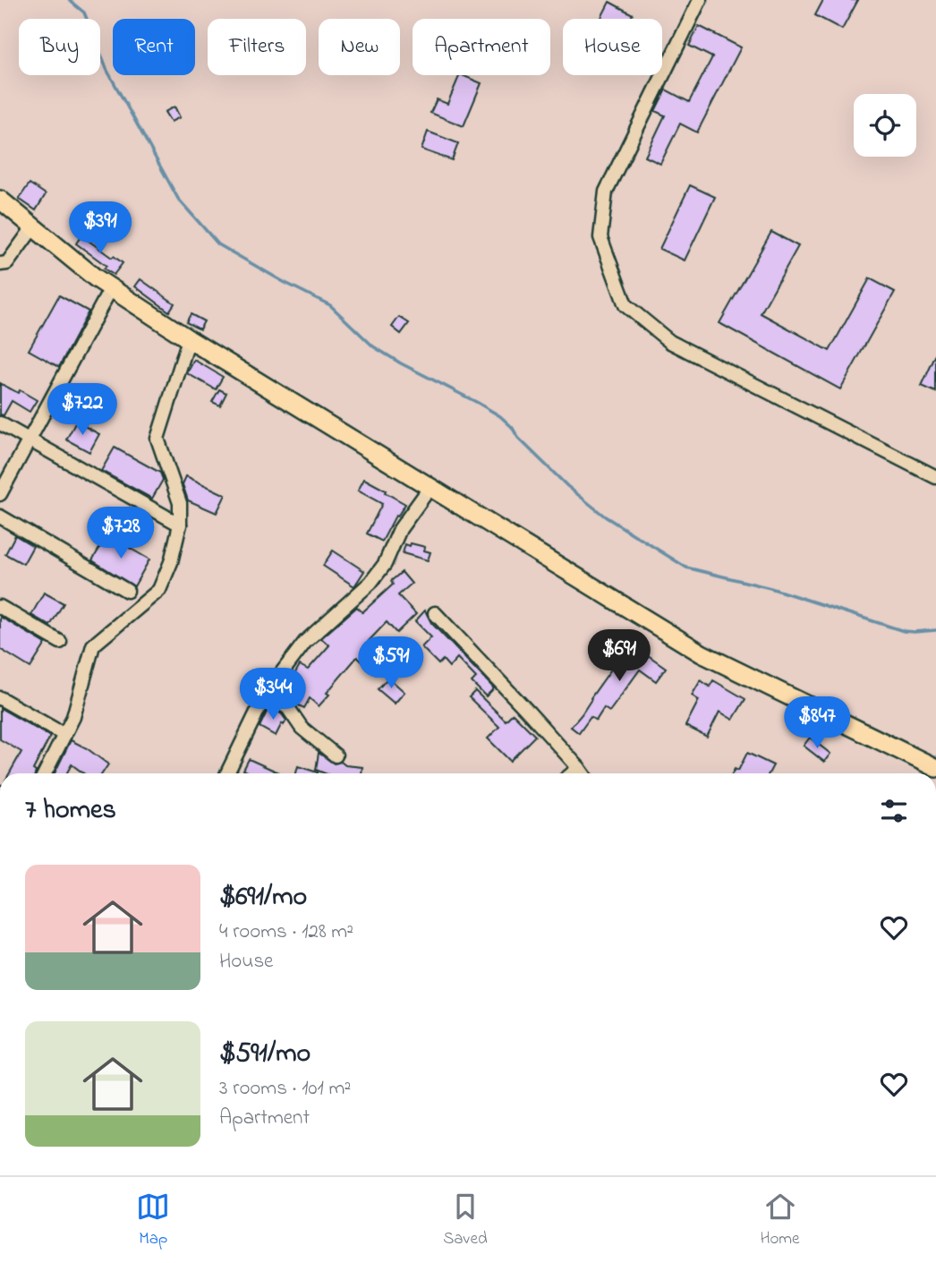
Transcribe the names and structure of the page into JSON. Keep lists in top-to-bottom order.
{
  "page": {
    "chip": [
      "Buy",
      "Rent",
      "Filters",
      "New",
      "Apartment",
      "House"
    ],
    "price": [
      "$391",
      "$722",
      "$728",
      "$691",
      "$591",
      "$344",
      "$847"
    ],
    "heading": "7 homes",
    "list": [
      {
        "name": "$691/mo",
        "note": "4 rooms · 128 m² · House"
      },
      {
        "name": "$591/mo",
        "note": "3 rooms · 101 m² · Apartment"
      }
    ],
    "tabs": ["Map", "Saved", "Home"]
  }
}
